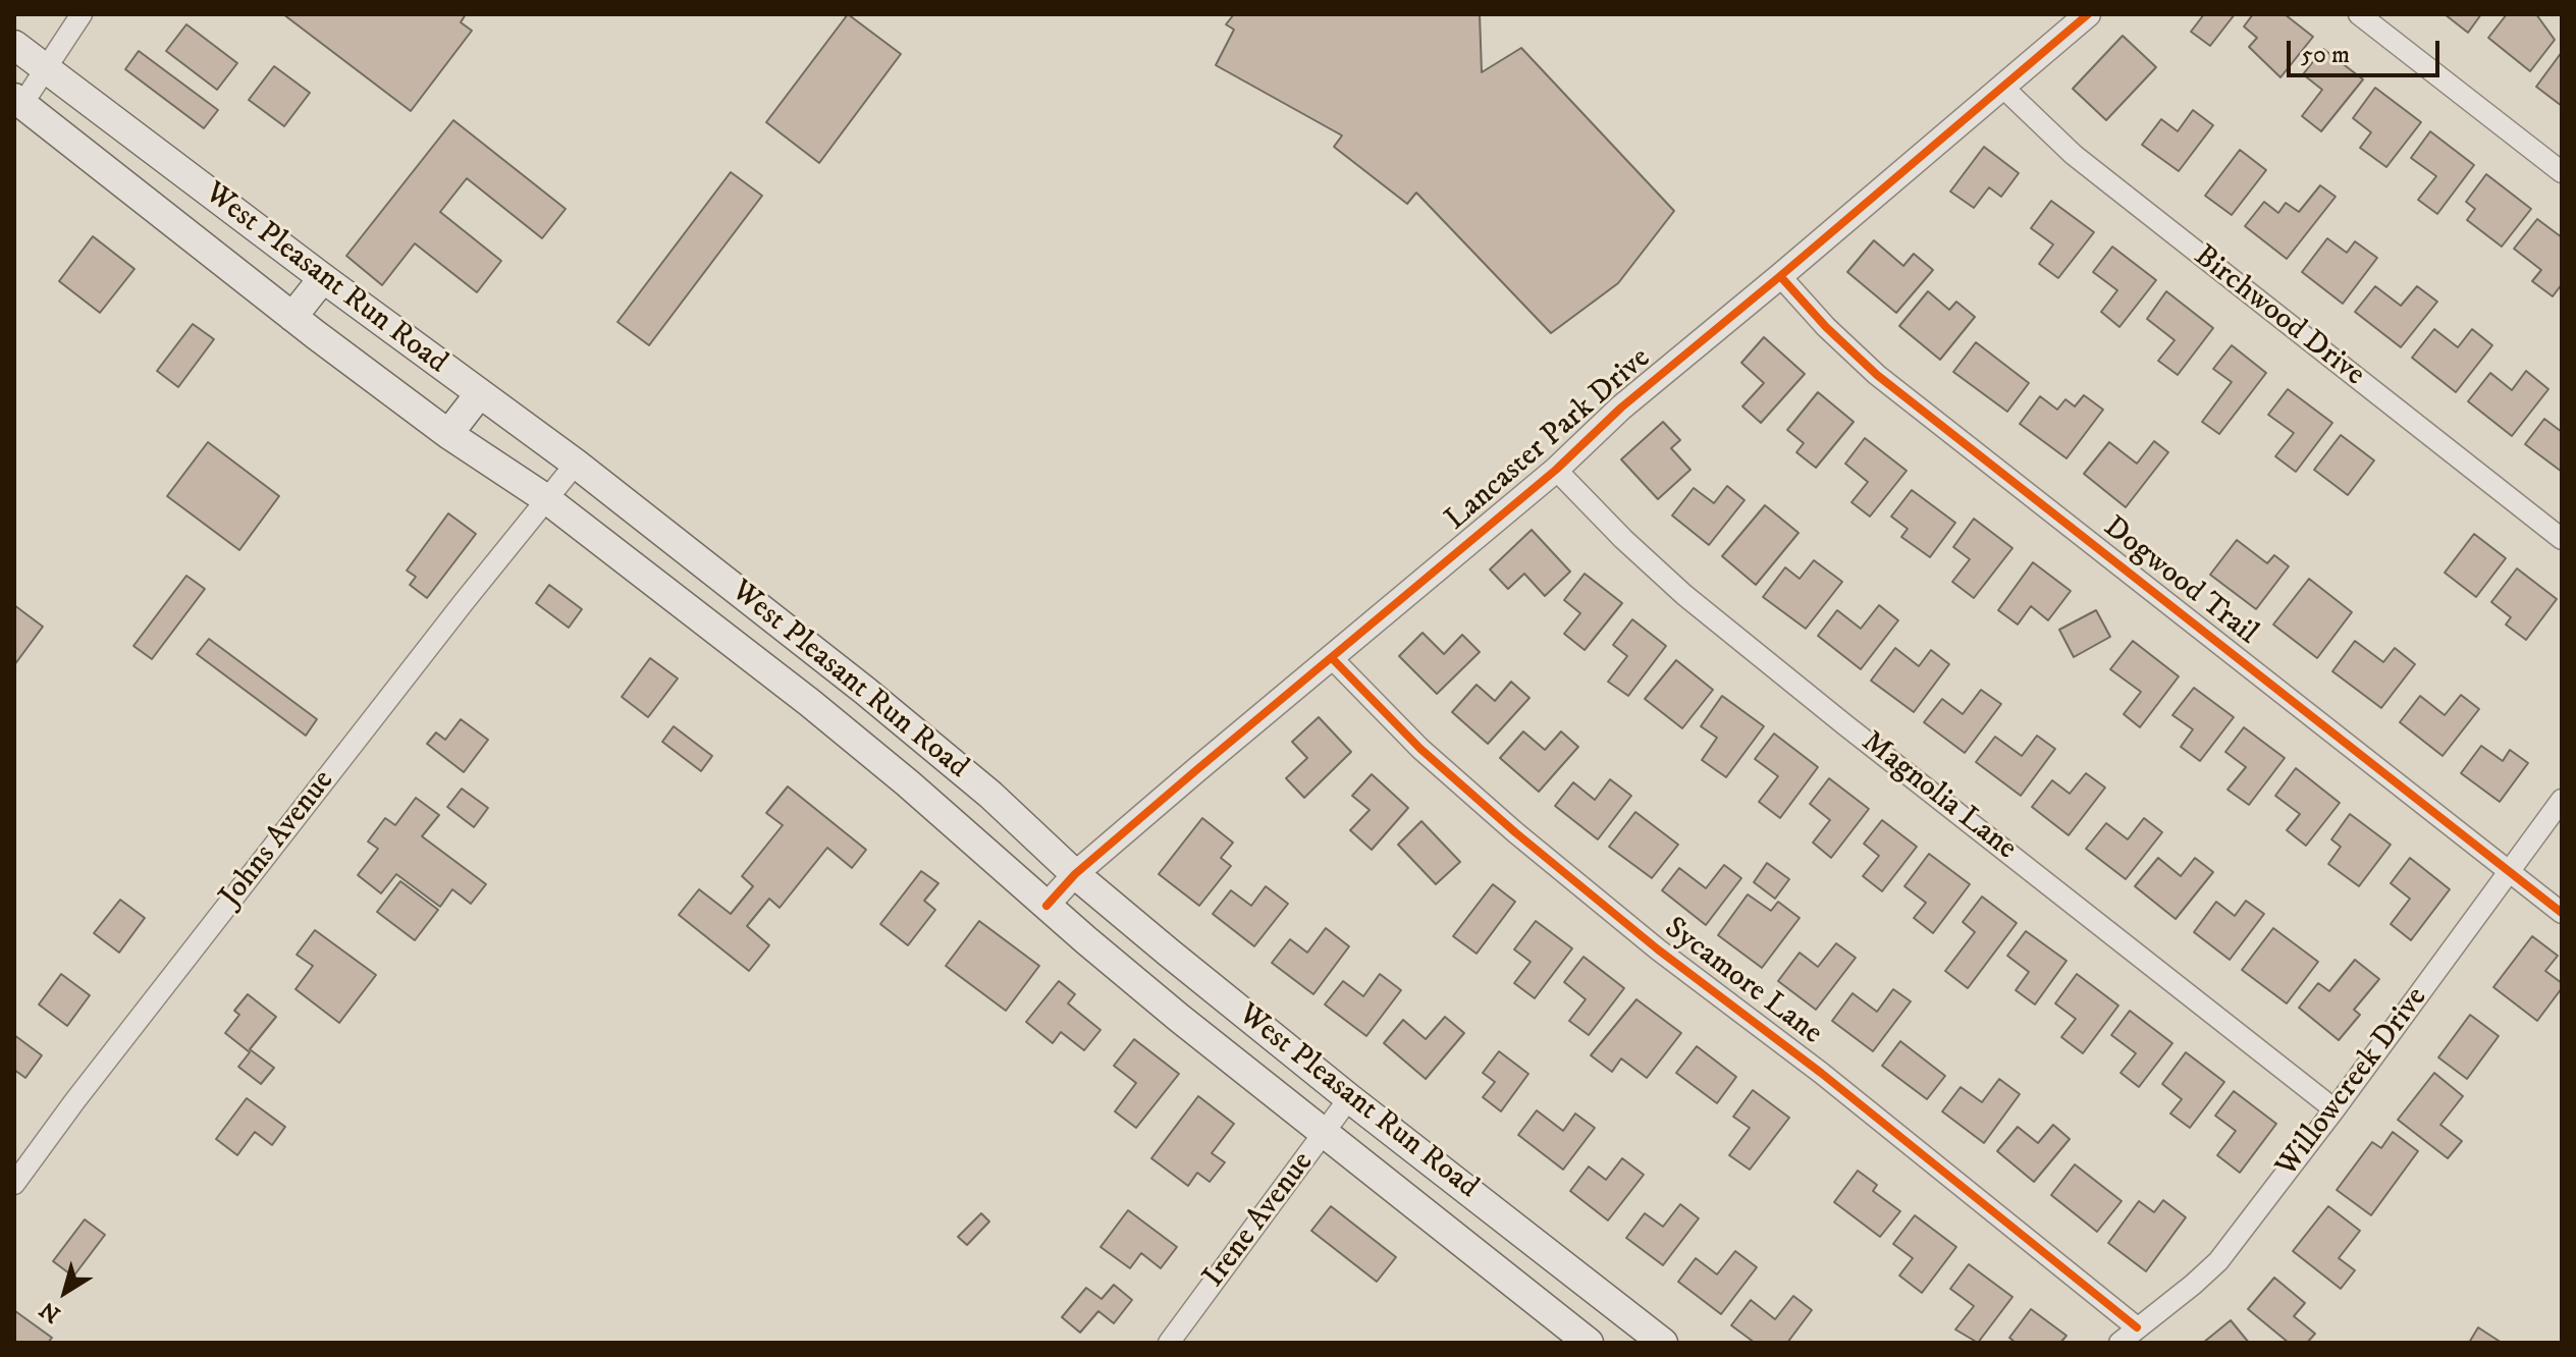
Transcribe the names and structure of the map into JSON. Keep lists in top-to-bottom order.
{
  "streets": {
    "main road": ["West Pleasant Run Road"],
    "street": [
      "Birchwood Drive",
      "Lancaster Park Drive",
      "Dogwood Trail",
      "Magnolia Lane",
      "Johns Avenue",
      "Sycamore Lane",
      "Willowcreek Drive",
      "Irene Avenue"
    ]
  },
  "crossings": [
    ["West Pleasant Run Road", "Lancaster Park Drive"],
    ["West Pleasant Run Road", "Johns Avenue"],
    ["West Pleasant Run Road", "Irene Avenue"],
    ["Birchwood Drive", "Lancaster Park Drive"],
    ["Lancaster Park Drive", "Dogwood Trail"],
    ["Lancaster Park Drive", "Magnolia Lane"],
    ["Lancaster Park Drive", "Sycamore Lane"],
    ["Dogwood Trail", "Willowcreek Drive"],
    ["Magnolia Lane", "Willowcreek Drive"],
    ["Sycamore Lane", "Willowcreek Drive"]
  ],
  "scale_bar": "50 m",
  "north": "bottom left"
}
